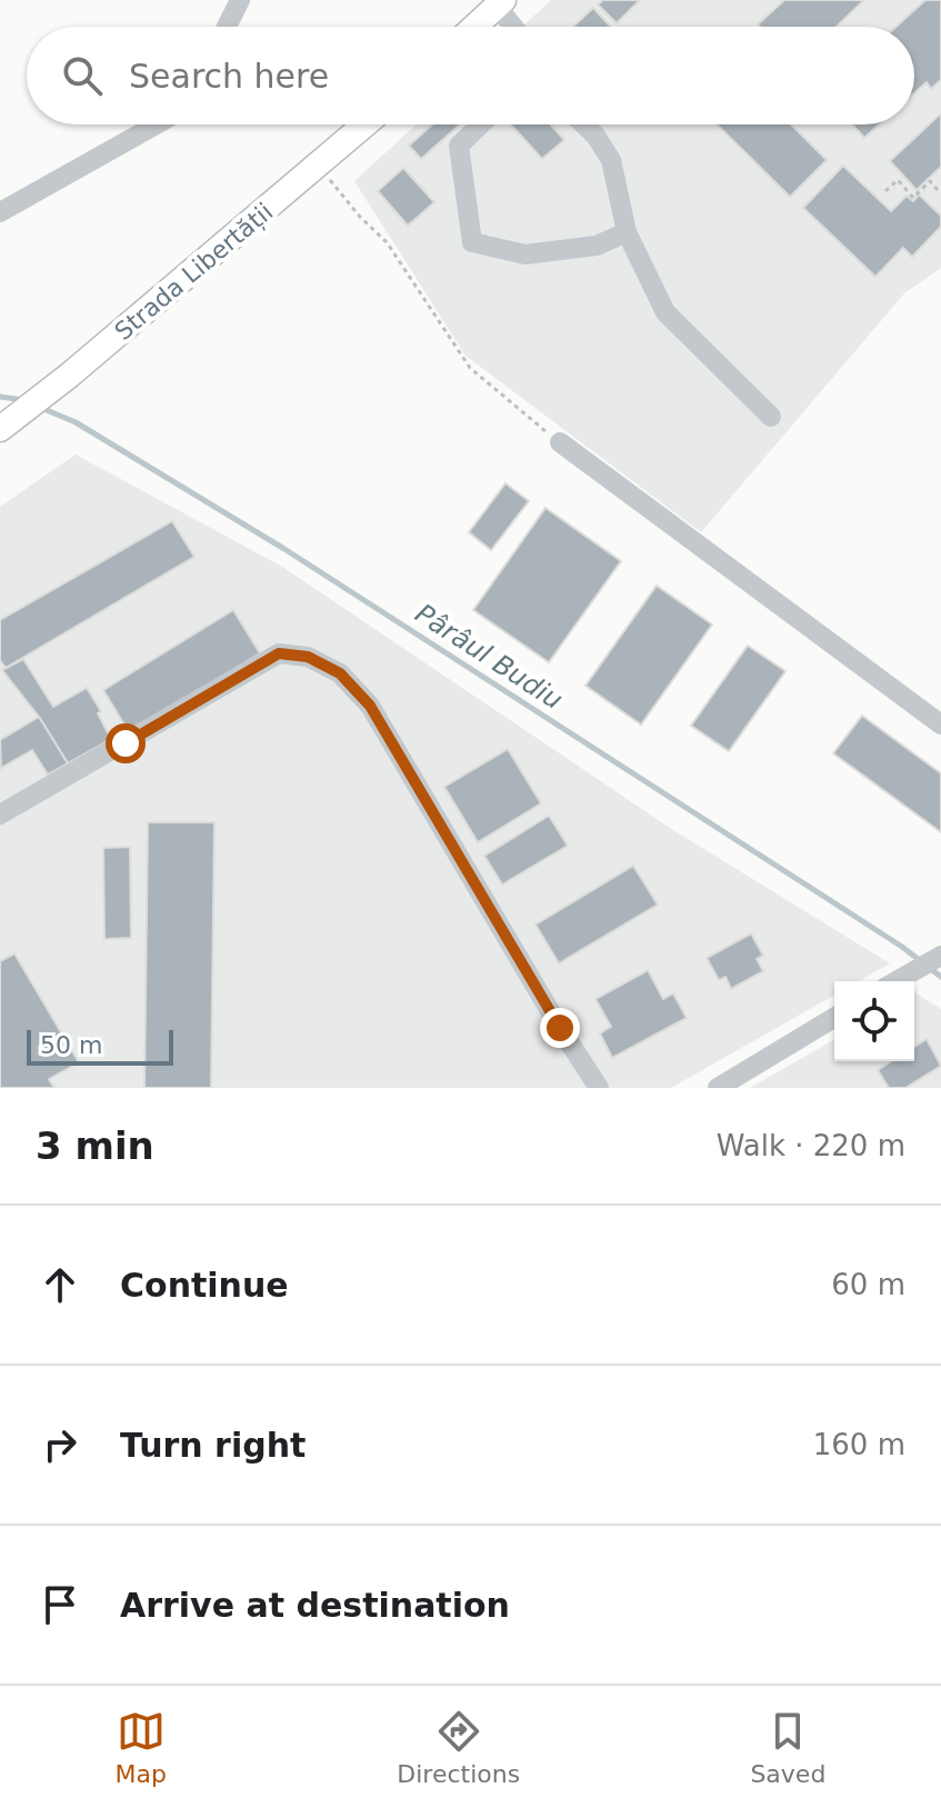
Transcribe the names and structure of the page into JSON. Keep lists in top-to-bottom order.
{
  "streets": {
    "main road": ["Strada Libertății"]
  },
  "water": ["Pârâul Budiu"],
  "scale_bar": "50 m",
  "page": {
    "search": "Search here",
    "scale": "50 m",
    "heading": ["3 min", "Walk · 220 m"],
    "list": [
      ["Continue", "60 m"],
      ["Turn right", "160 m"],
      "Arrive at destination"
    ],
    "nav": ["Map", "Directions", "Saved"]
  }
}
